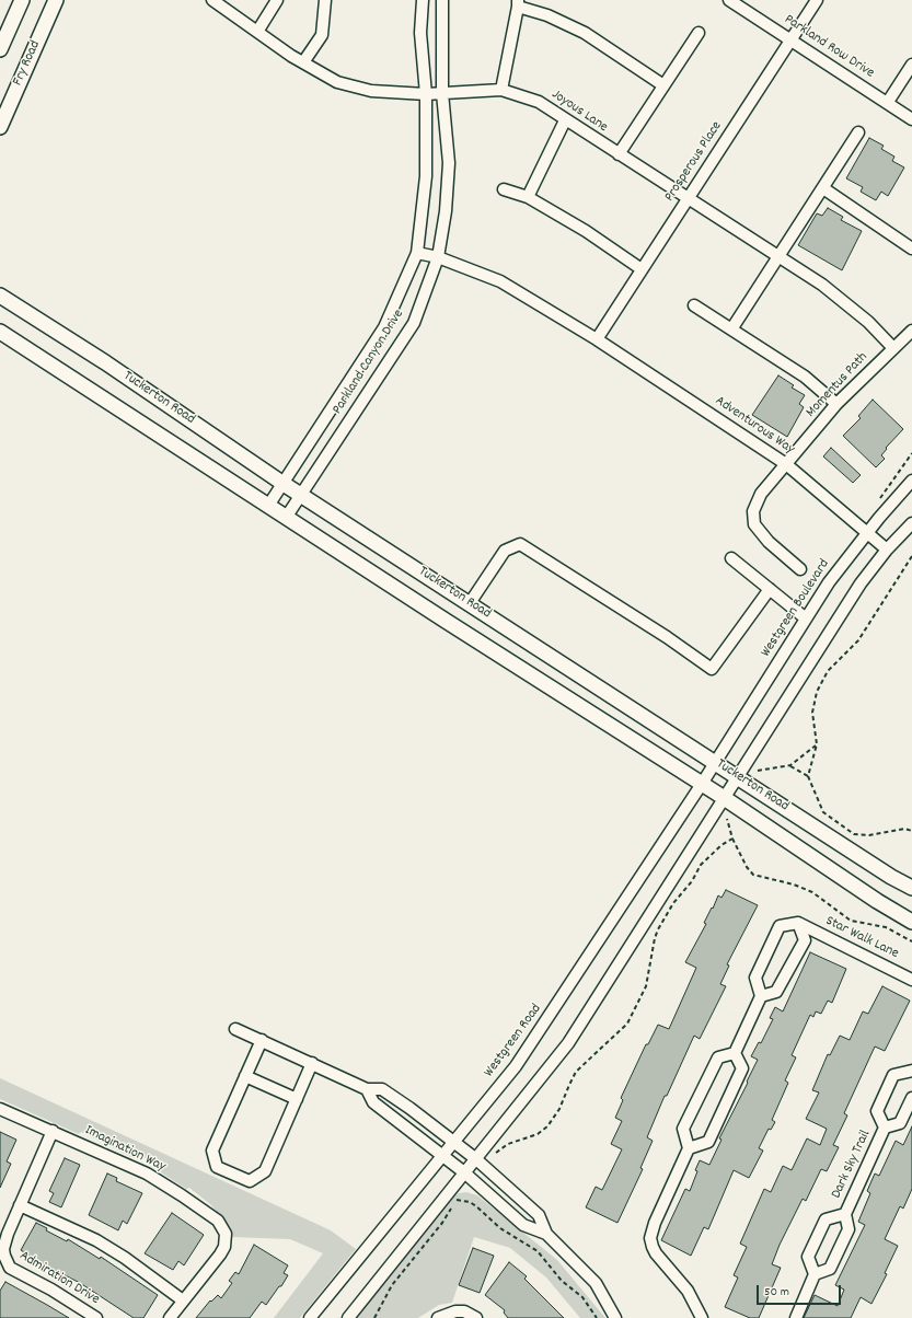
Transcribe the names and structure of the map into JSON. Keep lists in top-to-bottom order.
{
  "streets": {
    "main road": ["Fry Road", "Tuckerton Road"],
    "street": [
      "Parkland Row Drive",
      "Joyous Lane",
      "Prosperous Place",
      "Parkland Canyon Drive",
      "Momentus Path",
      "Adventurous Way",
      "Westgreen Boulevard",
      "Star Walk Lane",
      "Westgreen Road",
      "Imagination Way",
      "Dark Sky Trail",
      "Admiration Drive"
    ]
  },
  "crossings": [
    ["Parkland Row Drive", "Prosperous Place"],
    ["Joyous Lane", "Prosperous Place"],
    ["Joyous Lane", "Parkland Canyon Drive"],
    ["Joyous Lane", "Momentus Path"],
    ["Prosperous Place", "Adventurous Way"],
    ["Parkland Canyon Drive", "Tuckerton Road"],
    ["Parkland Canyon Drive", "Adventurous Way"],
    ["Momentus Path", "Adventurous Way"],
    ["Tuckerton Road", "Westgreen Boulevard"],
    ["Tuckerton Road", "Westgreen Road"],
    ["Adventurous Way", "Westgreen Boulevard"],
    ["Westgreen Boulevard", "Westgreen Road"]
  ],
  "scale_bar": "50 m"
}
